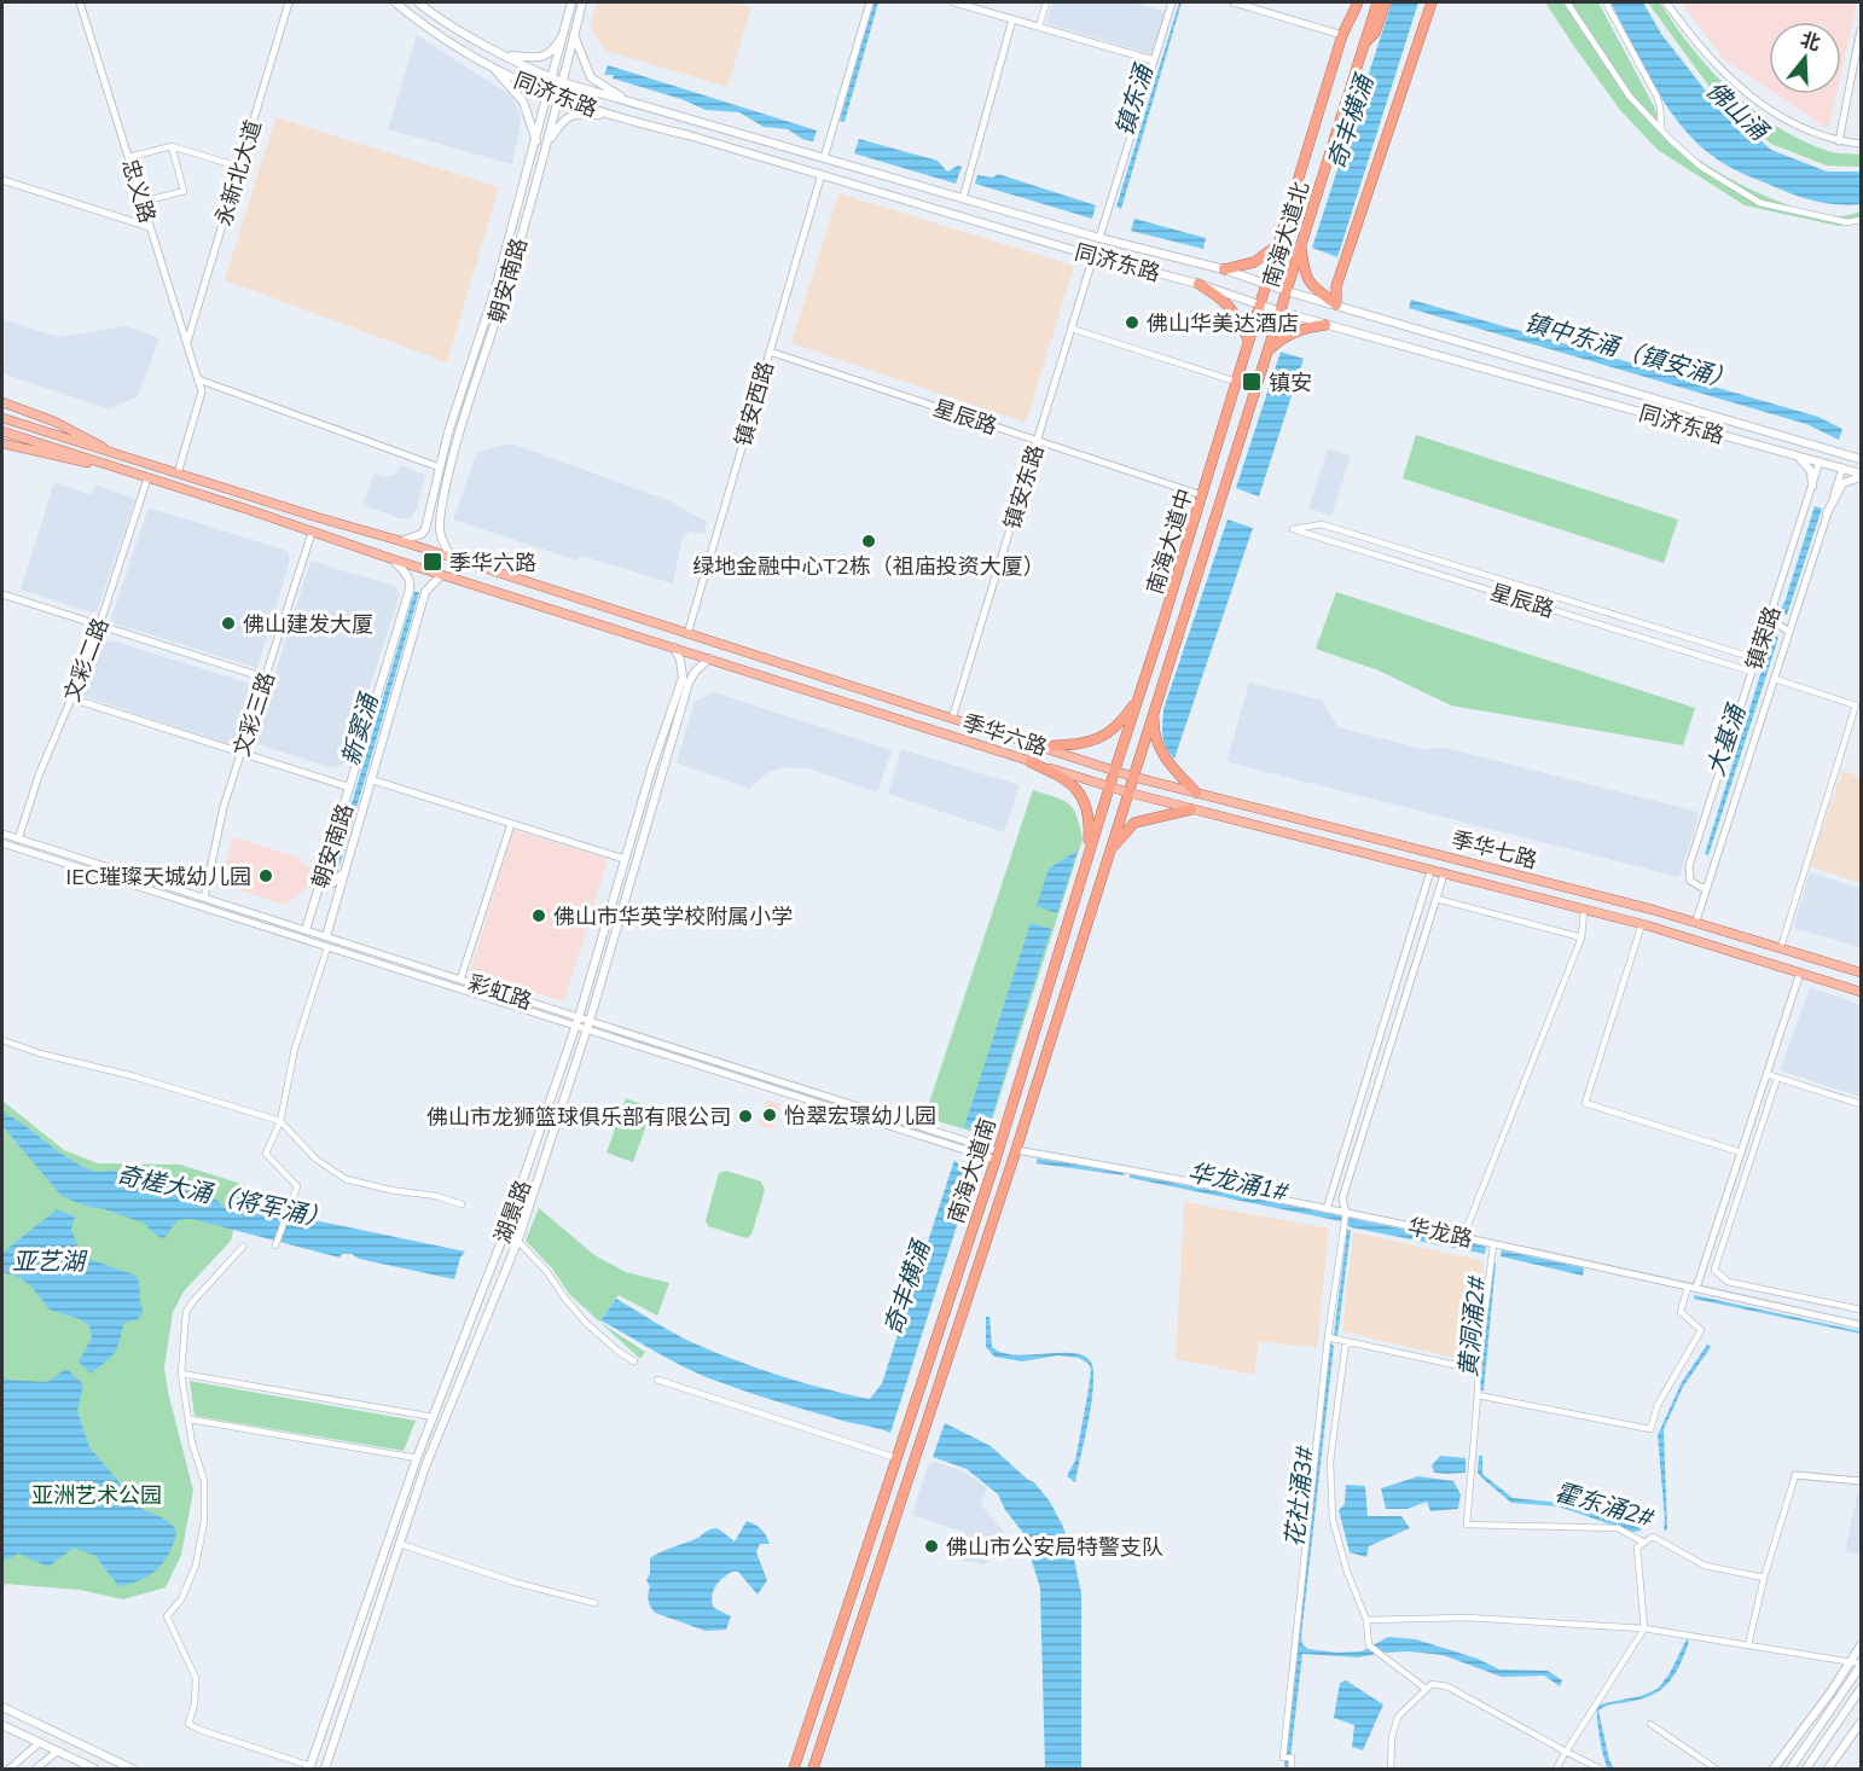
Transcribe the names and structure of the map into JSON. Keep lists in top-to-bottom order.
{
  "streets": {
    "highway": ["南海大道北", "南海大道中", "南海大道南"],
    "main road": [
      "同济东路",
      "朝安南路",
      "季华六路",
      "季华七路",
      "湖景路"
    ],
    "street": [
      "永新北大道",
      "忠义路",
      "镇安西路",
      "星辰路",
      "镇安东路",
      "镇荣路",
      "文彩二路",
      "文彩三路",
      "彩虹路",
      "华龙路"
    ]
  },
  "crossings": [
    ["同济东路", "南海大道北"],
    ["同济东路", "朝安南路"],
    ["同济东路", "镇安西路"],
    ["同济东路", "镇安东路"],
    ["同济东路", "南海大道中"],
    ["同济东路", "镇荣路"],
    ["永新北大道", "忠义路"],
    ["忠义路", "季华六路"],
    ["南海大道北", "南海大道中"],
    ["朝安南路", "季华六路"],
    ["朝安南路", "彩虹路"],
    ["镇安西路", "星辰路"],
    ["镇安西路", "季华六路"],
    ["星辰路", "镇安东路"],
    ["星辰路", "南海大道中"],
    ["星辰路", "镇荣路"],
    ["镇安东路", "季华六路"],
    ["南海大道中", "季华六路"],
    ["南海大道中", "季华七路"],
    ["南海大道中", "南海大道南"],
    ["镇荣路", "季华七路"],
    ["文彩二路", "季华六路"],
    ["文彩二路", "彩虹路"],
    ["文彩三路", "季华六路"],
    ["文彩三路", "彩虹路"],
    ["季华六路", "季华七路"],
    ["季华六路", "南海大道南"],
    ["季华六路", "湖景路"],
    ["季华七路", "南海大道南"],
    ["彩虹路", "南海大道南"],
    ["彩虹路", "湖景路"],
    ["南海大道南", "华龙路"]
  ],
  "water": [
    "镇东涌",
    "佛山涌",
    "奇丰横涌",
    "镇中东涌（镇安涌）",
    "新窦涌",
    "大基涌",
    "华龙涌1#",
    "奇槎大涌（将军涌）",
    "亚艺湖",
    "黄洞涌2#",
    "花社涌3#",
    "霍东涌2#"
  ],
  "parks": ["亚洲艺术公园"],
  "places": {
    "other": [
      "佛山华美达酒店",
      "绿地金融中心T2栋（祖庙投资大厦）",
      "佛山建发大厦",
      "IEC璀璨天城幼儿园",
      "佛山市华英学校附属小学",
      "怡翠宏璟幼儿园",
      "佛山市龙狮篮球俱乐部有限公司",
      "佛山市公安局特警支队"
    ],
    "transit": ["镇安", "季华六路"]
  },
  "north": "top"
}
